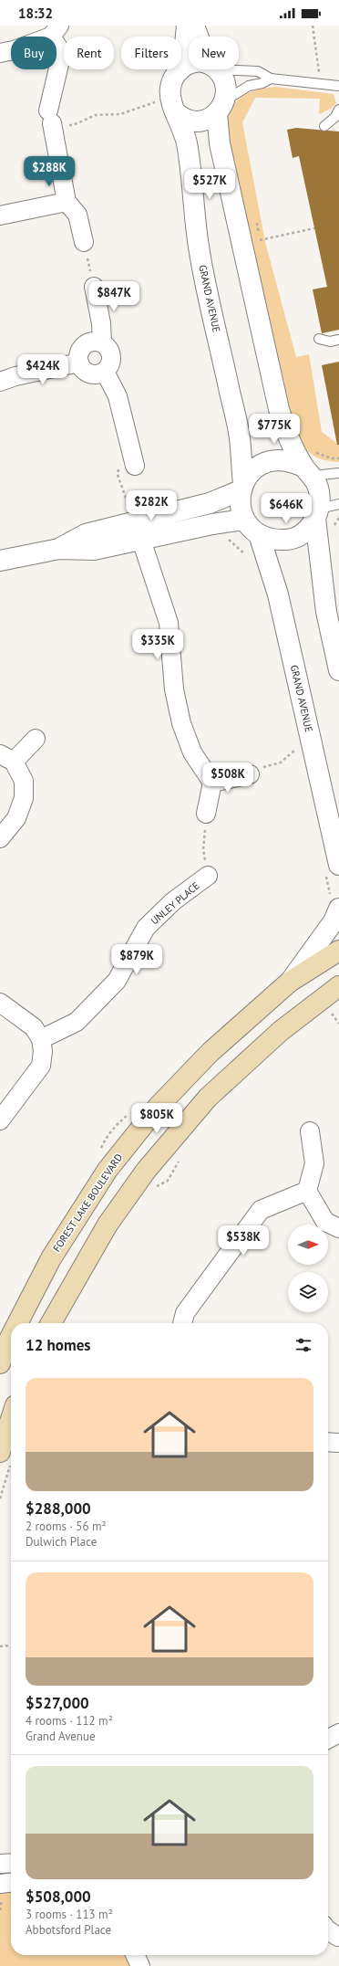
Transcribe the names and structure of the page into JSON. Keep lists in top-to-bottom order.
{
  "streets": {
    "main road": ["FOREST LAKE BOULEVARD"],
    "street": ["GRAND AVENUE", "UNLEY PLACE"]
  },
  "north": "right",
  "page": {
    "status": "18:32",
    "chip": [
      "Buy",
      "Rent",
      "Filters",
      "New"
    ],
    "price": [
      "$288K",
      "$527K",
      "$847K",
      "$424K",
      "$775K",
      "$282K",
      "$646K",
      "$335K",
      "$508K",
      "$879K",
      "$805K",
      "$538K"
    ],
    "heading": "12 homes",
    "list": [
      {
        "name": "$288,000",
        "note": "2 rooms · 56 m² · Dulwich Place"
      },
      {
        "name": "$527,000",
        "note": "4 rooms · 112 m² · Grand Avenue"
      },
      {
        "name": "$508,000",
        "note": "3 rooms · 113 m² · Abbotsford Place"
      }
    ]
  }
}
